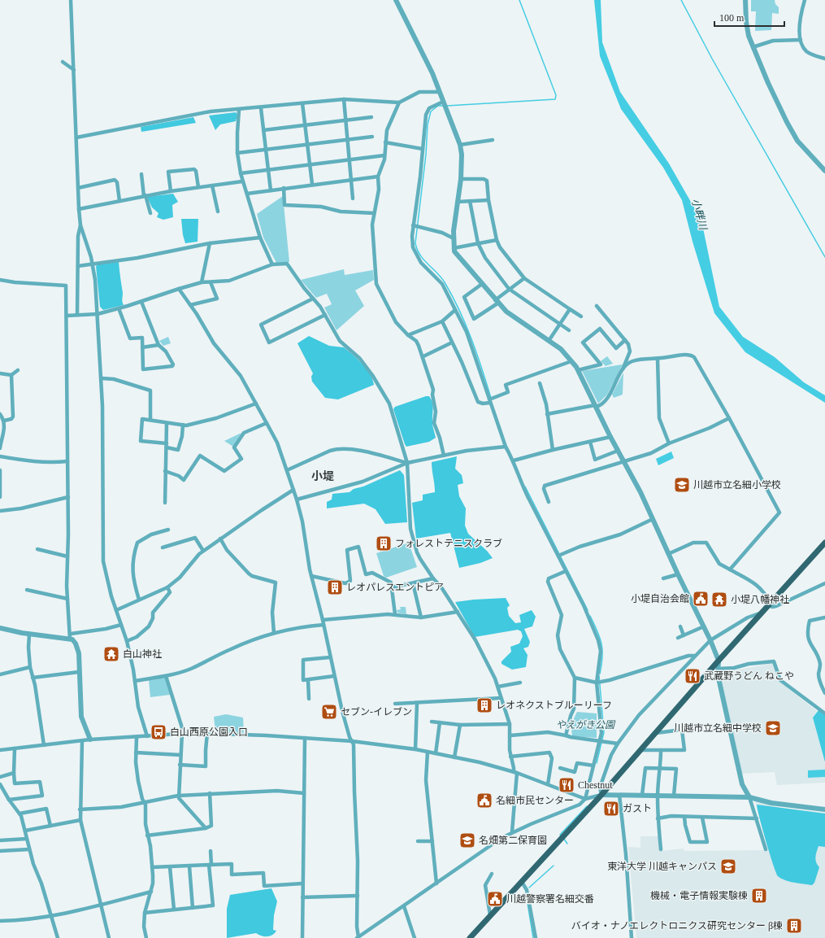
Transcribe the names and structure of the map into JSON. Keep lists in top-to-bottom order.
{
  "districts": ["小堤"],
  "water": ["小畔川"],
  "parks": ["やえがき公園"],
  "places": {
    "school or university": [
      "川越市立名細小学校",
      "川越市立名細中学校",
      "名畑第二保育園",
      "東洋大学 川越キャンパス"
    ],
    "building": [
      "フォレストテニスクラブ",
      "レオパレスエントピア",
      "レオネクストブルーリーフ",
      "機械・電子情報実験棟",
      "バイオ・ナノエレクトロニクス研究センター β棟"
    ],
    "public building": ["小堤自治会館", "名細市民センター", "川越警察署名細交番"],
    "temple": ["小堤八幡神社", "白山神社"],
    "restaurant": ["武蔵野うどん ねこや", "Chestnut", "ガスト"],
    "supermarket": ["セブン-イレブン"],
    "bus stop": ["白山西原公園入口"]
  },
  "scale_bar": "100 m"
}
